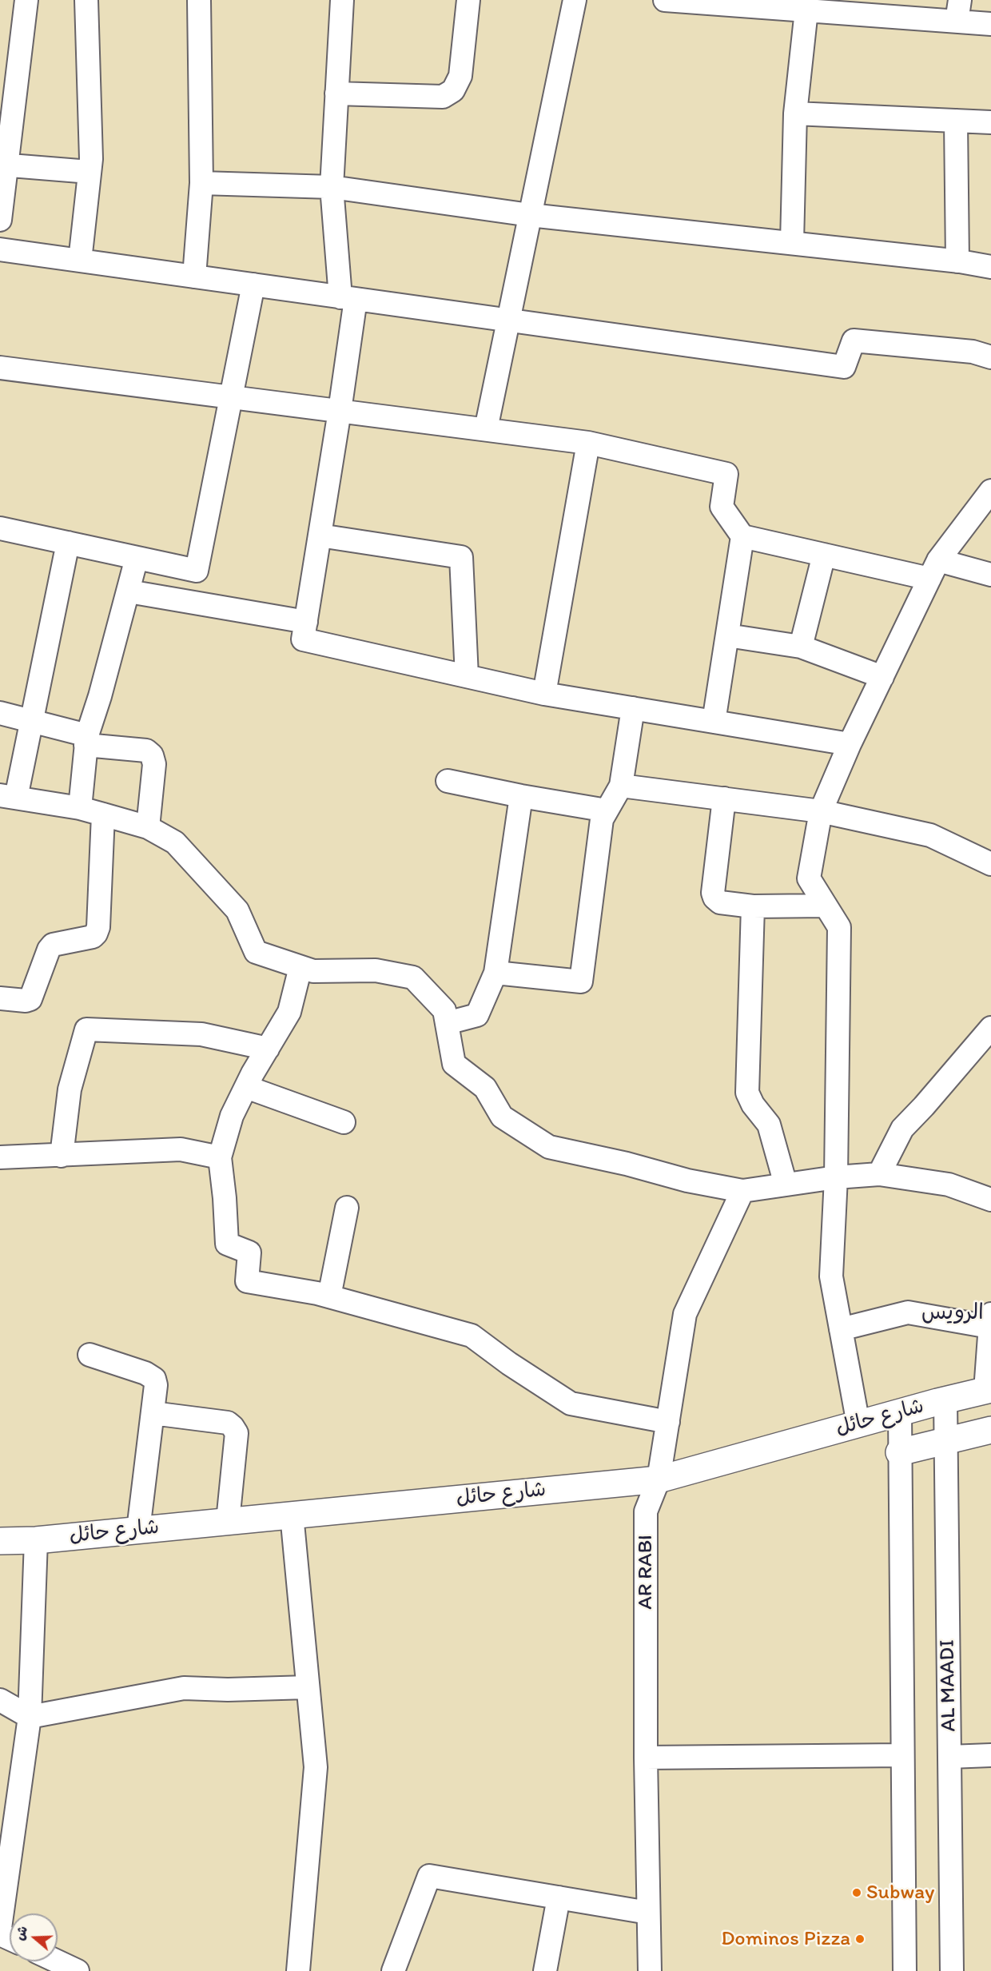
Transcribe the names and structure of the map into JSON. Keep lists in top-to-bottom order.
{
  "streets": {
    "main road": ["شارع حائل"],
    "street": ["AR RABI", "AL MAADI"]
  },
  "crossings": [
    ["شارع حائل", "AR RABI"],
    ["شارع حائل", "AL MAADI"]
  ],
  "districts": ["الرويس"],
  "places": ["Subway", "Dominos Pizza"],
  "north": "left"
}
